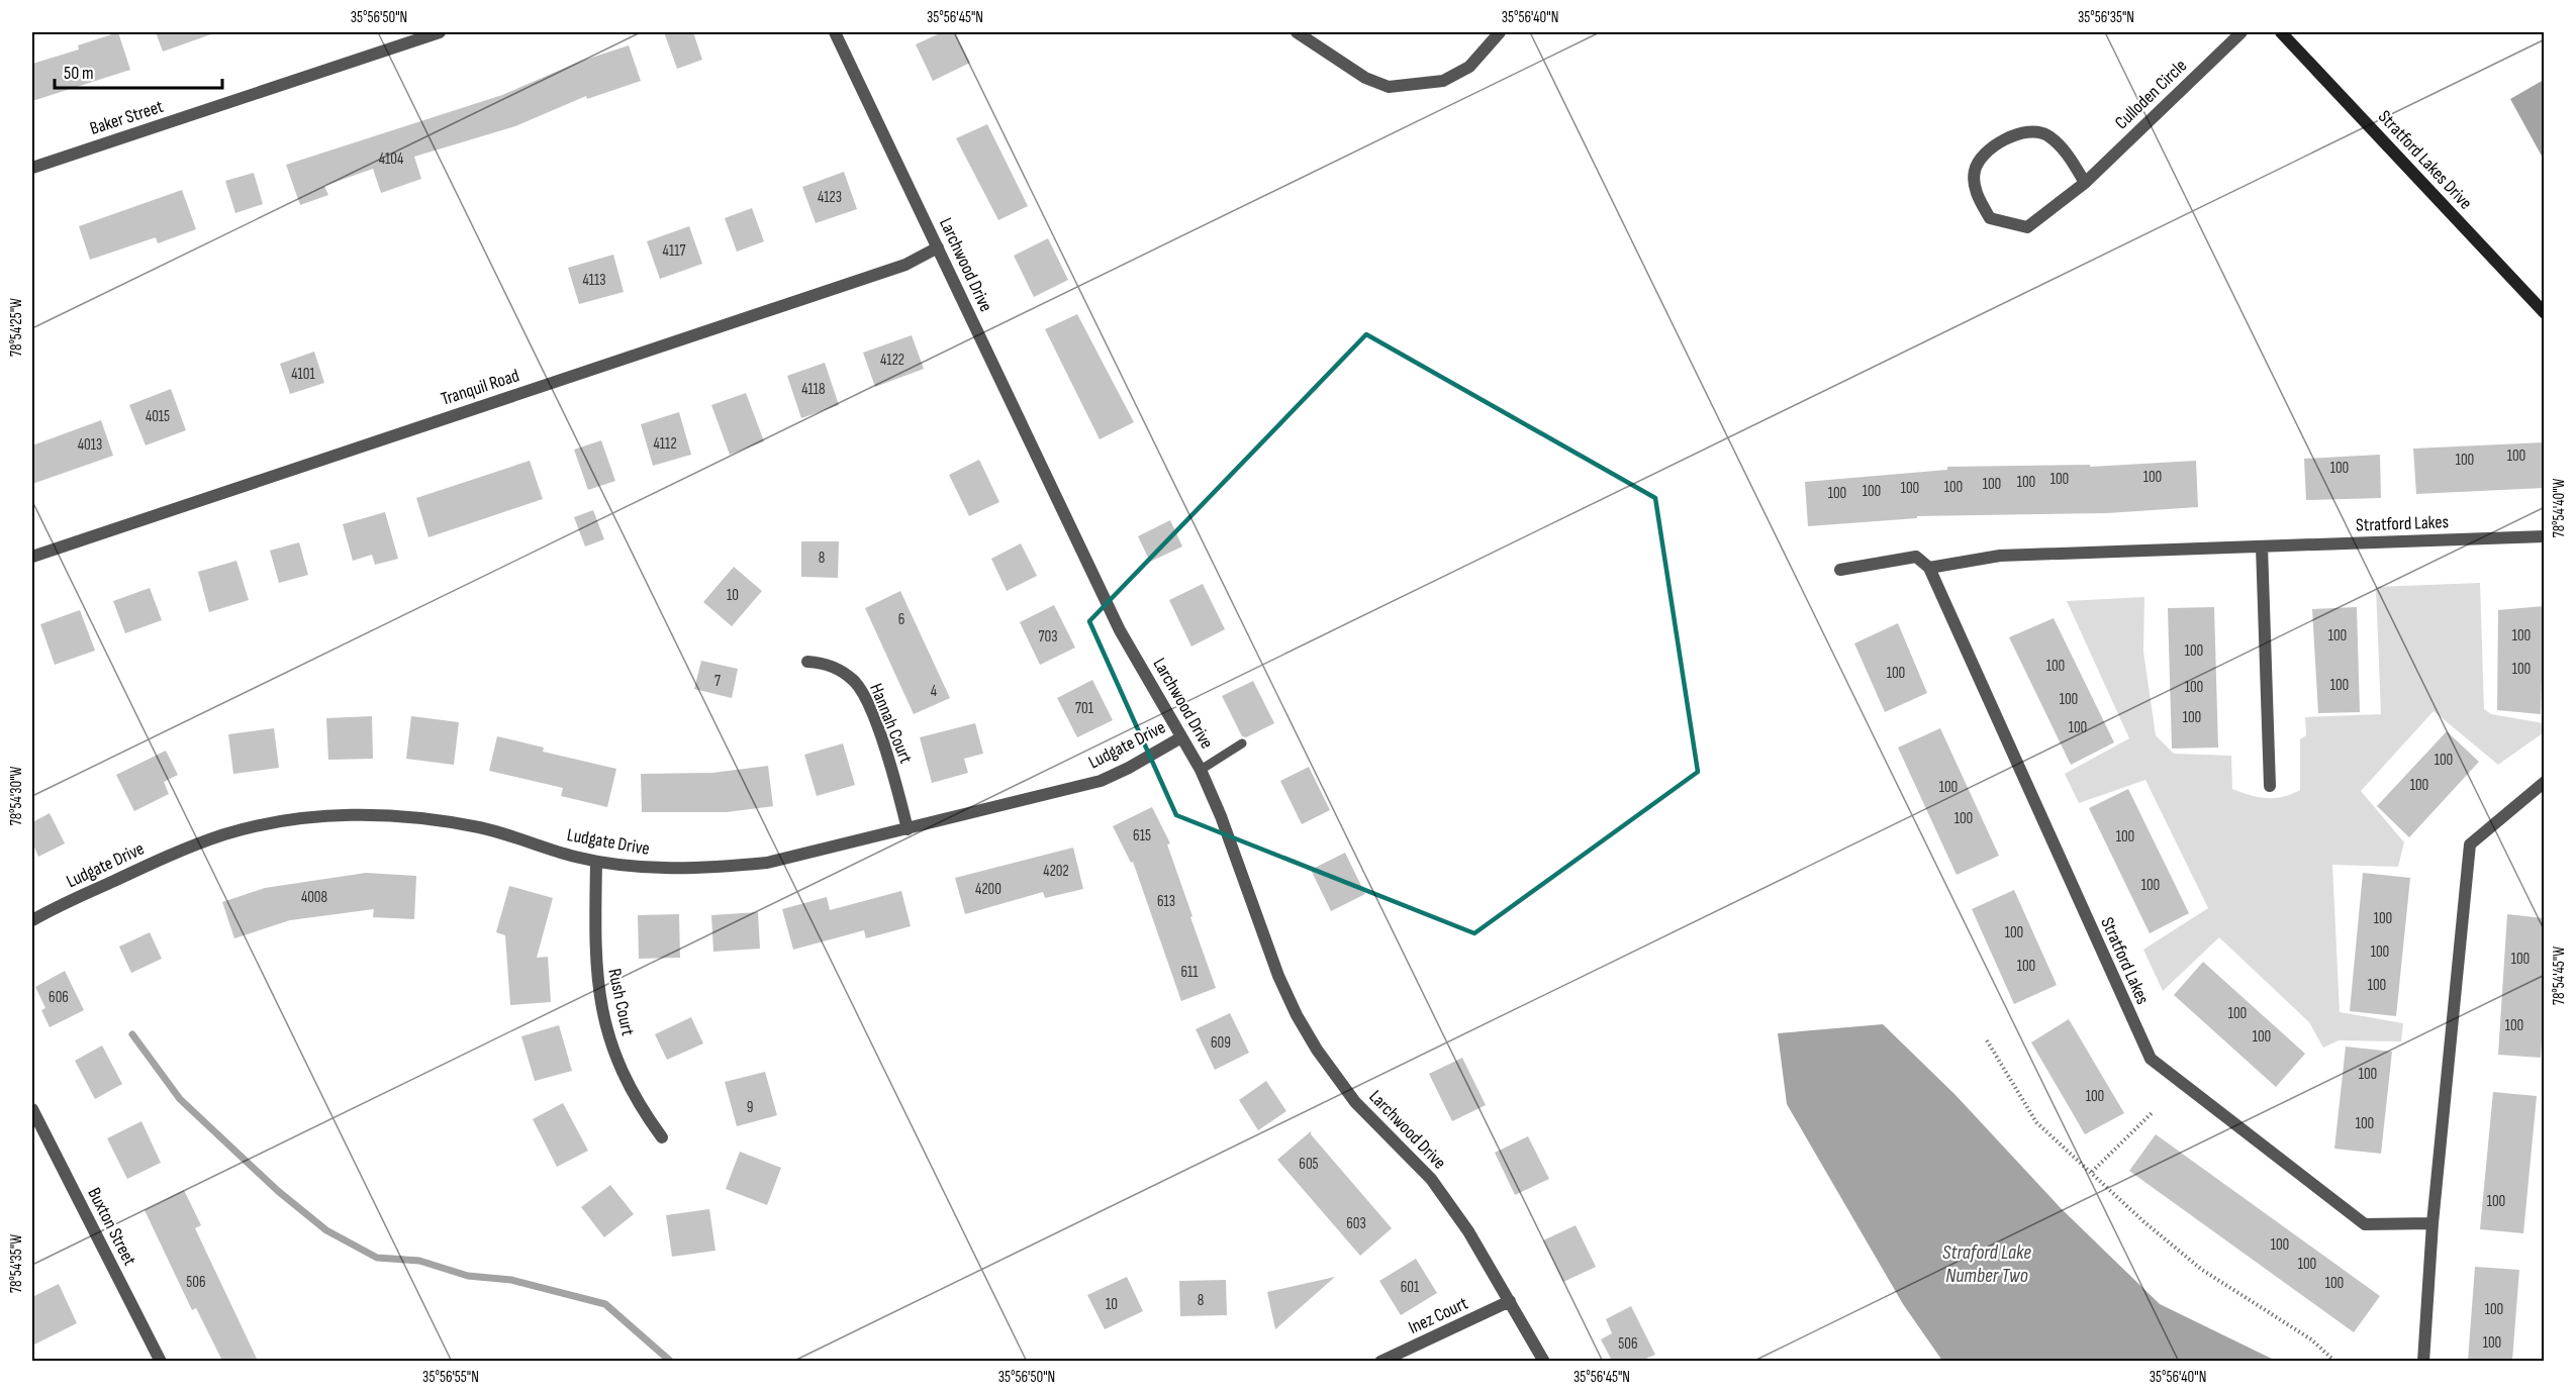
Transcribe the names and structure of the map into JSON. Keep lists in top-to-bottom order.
{
  "streets": {
    "street": [
      "Culloden Circle",
      "Baker Street",
      "Stratford Lakes Drive",
      "Larchwood Drive",
      "Tranquil Road",
      "Stratford Lakes",
      "Hannah Court",
      "Ludgate Drive",
      "Rush Court",
      "Buxton Street",
      "Inez Court"
    ]
  },
  "crossings": [
    ["Larchwood Drive", "Tranquil Road"],
    ["Larchwood Drive", "Ludgate Drive"],
    ["Larchwood Drive", "Inez Court"],
    ["Hannah Court", "Ludgate Drive"],
    ["Ludgate Drive", "Rush Court"]
  ],
  "water": ["Straford Lake Number Two"],
  "house_numbers": [
    "4104",
    "4123",
    "4117",
    "4113",
    "4122",
    "4101",
    "4118",
    "4015",
    "4112",
    "4013",
    "100",
    "100",
    "100",
    "100",
    "100",
    "100",
    "100",
    "100",
    "100",
    "100",
    "100",
    "8",
    "10",
    "6",
    "100",
    "100",
    "703",
    "100",
    "100",
    "100",
    "100",
    "7",
    "100",
    "100",
    "4",
    "100",
    "701",
    "100",
    "100",
    "100",
    "100",
    "100",
    "100",
    "615",
    "100",
    "4202",
    "100",
    "4200",
    "4008",
    "613",
    "100",
    "100",
    "100",
    "100",
    "100",
    "611",
    "100",
    "606",
    "100",
    "100",
    "100",
    "609",
    "100",
    "100",
    "9",
    "100",
    "605",
    "100",
    "603",
    "100",
    "100",
    "506",
    "100",
    "601",
    "8",
    "10",
    "100",
    "100",
    "506"
  ],
  "scale_bar": "50 m",
  "coordinates": [
    "35°56'50\"N",
    "35°56'45\"N",
    "35°56'40\"N",
    "35°56'35\"N",
    "78°54'25\"W",
    "78°54'40\"W",
    "78°54'30\"W",
    "78°54'45\"W",
    "78°54'35\"W",
    "35°56'55\"N"
  ]
}
